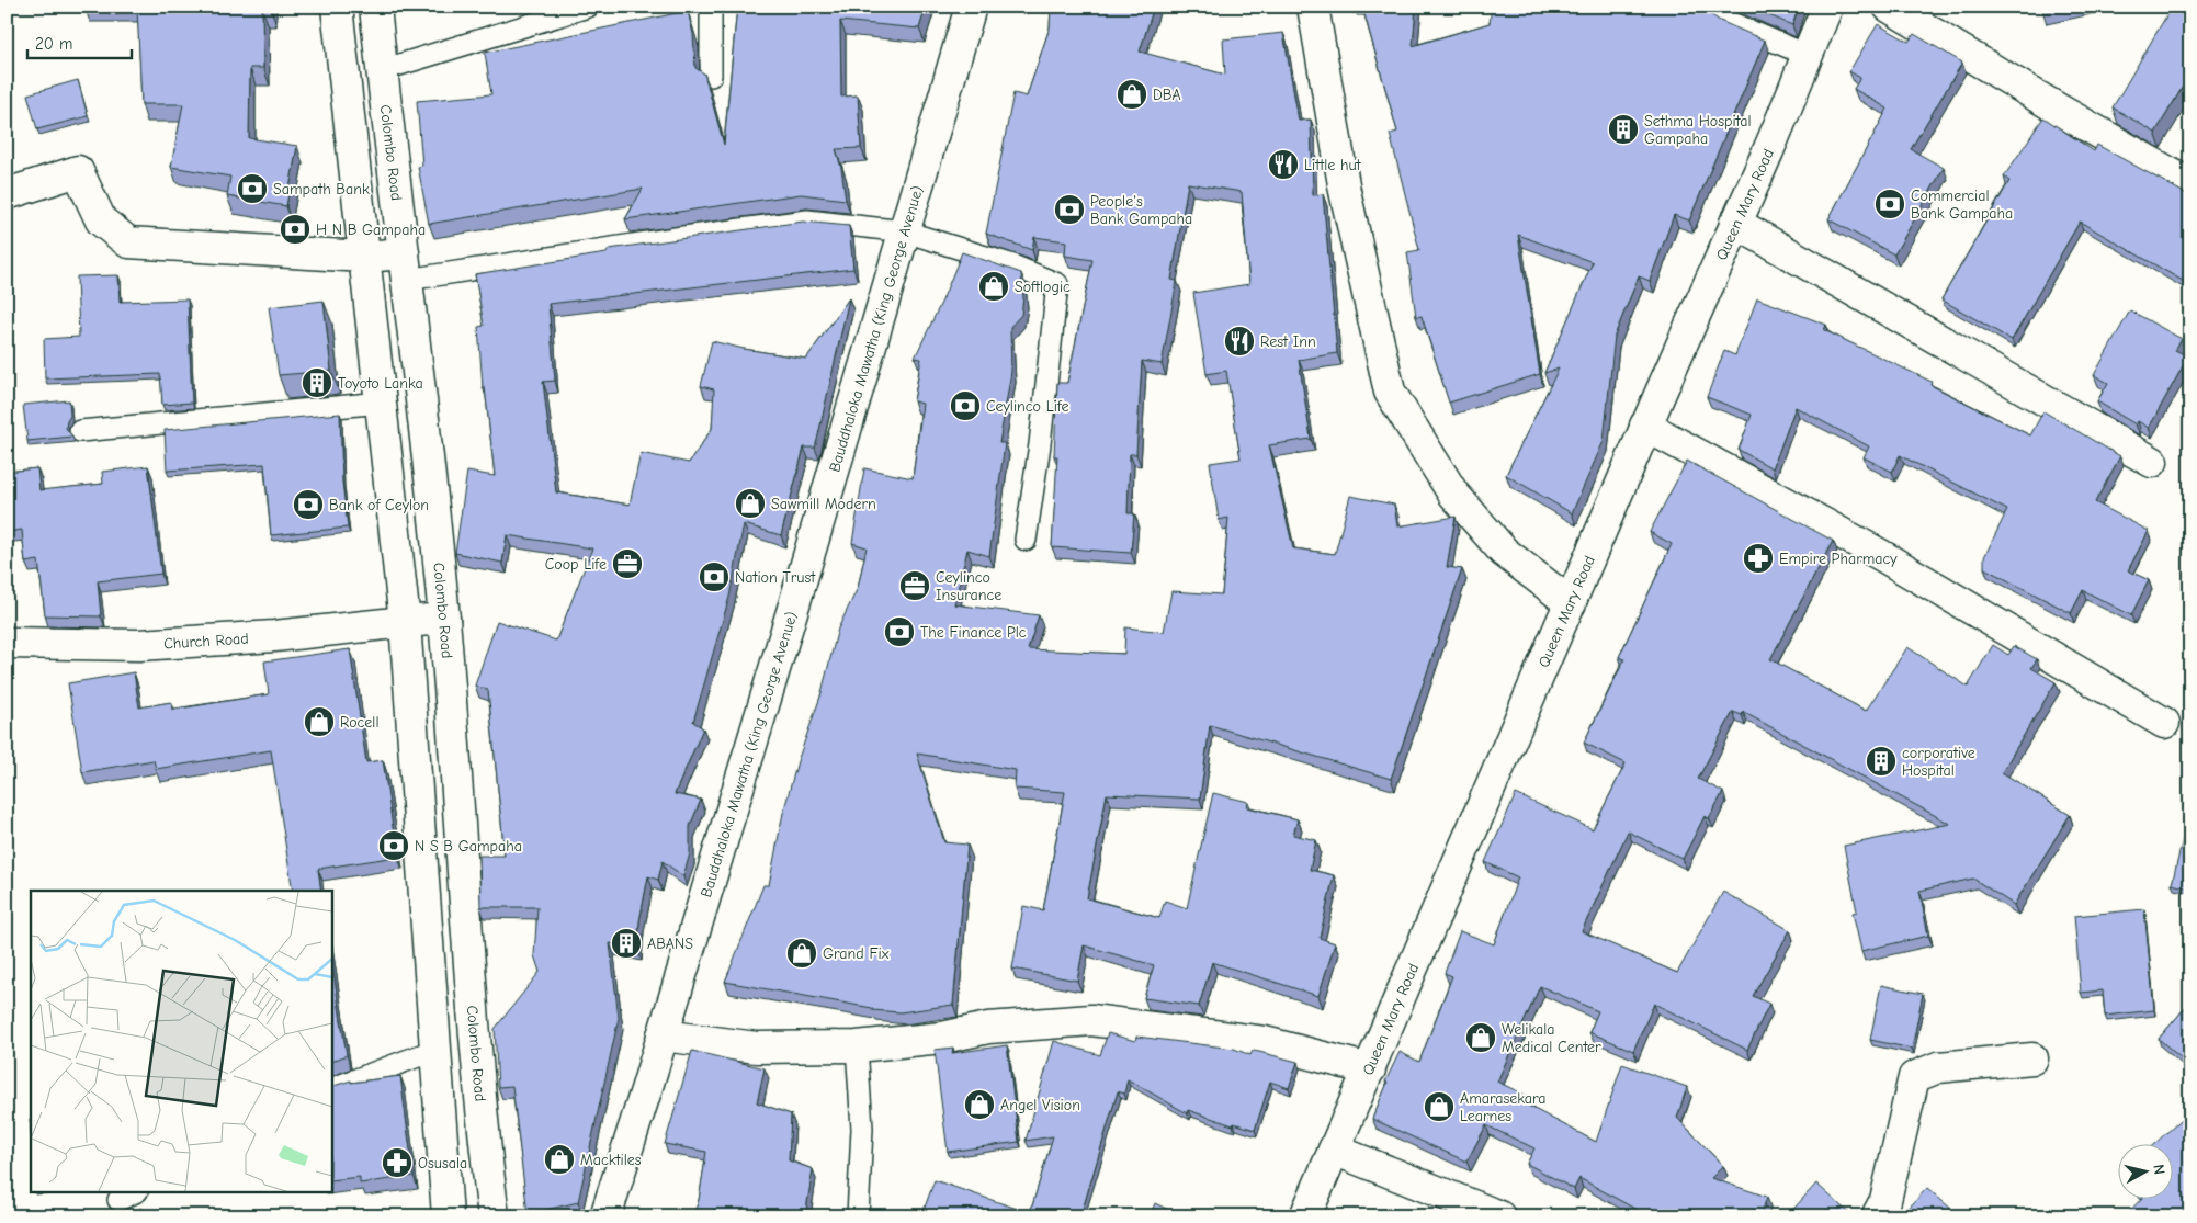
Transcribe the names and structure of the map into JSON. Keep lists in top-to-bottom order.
{
  "streets": {
    "main road": [
      "Colombo Road",
      "Queen Mary Road",
      "Bauddhaloka Mawatha (King George Avenue)",
      "Church Road"
    ]
  },
  "crossings": [
    ["Colombo Road", "Church Road"]
  ],
  "places": {
    "shop": [
      "DBA",
      "Softlogic",
      "Sawmill Modern",
      "Rocell",
      "Grand Fix",
      "Welikala Medical Center",
      "Angel Vision",
      "Amarasekara Learnes",
      "Macktiles"
    ],
    "building": [
      "Sethma Hospital Gampaha",
      "Toyoto Lanka",
      "corporative Hospital",
      "ABANS"
    ],
    "restaurant": ["Little hut", "Rest Inn"],
    "bank": [
      "Sampath Bank",
      "Commercial Bank Gampaha",
      "People's Bank Gampaha",
      "H N B Gampaha",
      "Ceylinco Life",
      "Bank of Ceylon",
      "Nation Trust",
      "The Finance Plc",
      "N S B Gampaha"
    ],
    "pharmacy": ["Empire Pharmacy", "Osusala"],
    "office": ["Coop Life", "Ceylinco Insurance"]
  },
  "scale_bar": "20 m",
  "north": "right"
}
